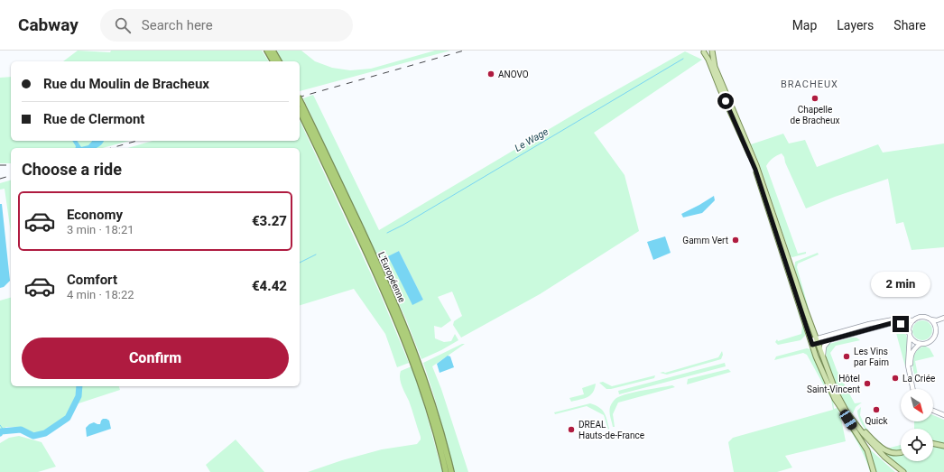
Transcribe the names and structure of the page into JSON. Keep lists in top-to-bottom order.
{
  "streets": {
    "highway": ["L'Européenne"]
  },
  "districts": ["BRACHEUX"],
  "water": ["Le Wage"],
  "places": [
    "ANOVO",
    "Chapelle de Bracheux",
    "Gamm Vert",
    "Les Vins par Faim",
    "La Criée",
    "Hôtel Saint-Vincent",
    "Quick",
    "DREAL Hauts-de-France"
  ],
  "north": "bottom right",
  "page": {
    "header": "Cabway",
    "search": "Search here",
    "nav": ["Map", "Layers", "Share"],
    "banner": ["Rue du Moulin de Bracheux", "Rue de Clermont"],
    "heading": "Choose a ride",
    "list": [
      {
        "name": "Economy",
        "note": "3 min · 18:21",
        "value": "€3.27"
      },
      {
        "name": "Comfort",
        "note": "4 min · 18:22",
        "value": "€4.42"
      }
    ],
    "bubble": "2 min",
    "buttons": "Confirm"
  }
}
